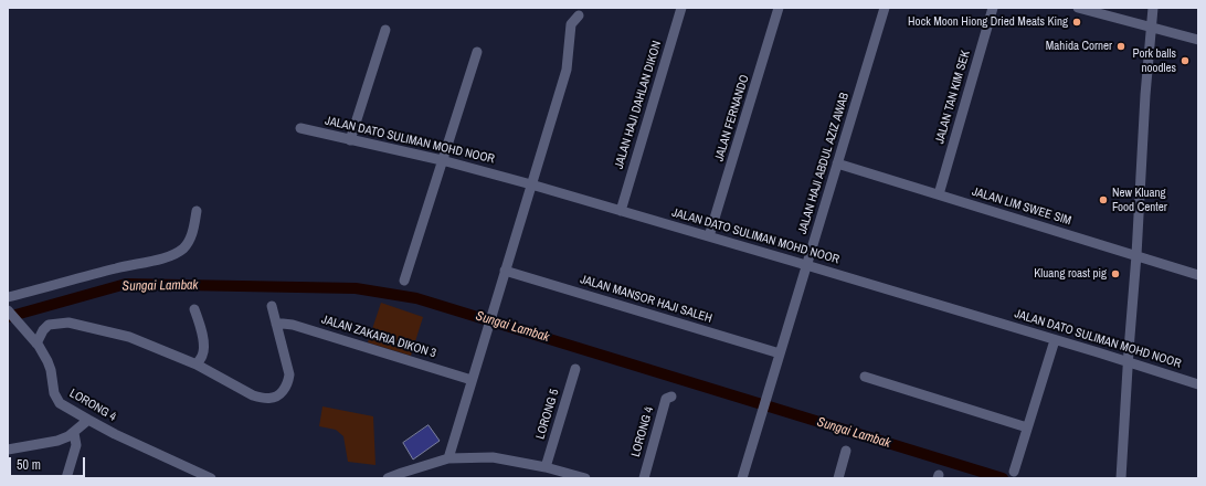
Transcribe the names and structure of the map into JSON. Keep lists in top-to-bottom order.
{
  "streets": {
    "street": [
      "JALAN TAN KIM SEK",
      "JALAN HAJI DAHLAN DIKON",
      "JALAN FERNANDO",
      "JALAN DATO SULIMAN MOHD NOOR",
      "JALAN HAJI ABDUL AZIZ AWAB",
      "JALAN LIM SWEE SIM",
      "JALAN MANSOR HAJI SALEH",
      "JALAN ZAKARIA DIKON 3",
      "LORONG 4",
      "LORONG 5"
    ]
  },
  "crossings": [
    ["JALAN TAN KIM SEK", "JALAN LIM SWEE SIM"],
    ["JALAN HAJI DAHLAN DIKON", "JALAN DATO SULIMAN MOHD NOOR"],
    ["JALAN FERNANDO", "JALAN DATO SULIMAN MOHD NOOR"],
    ["JALAN DATO SULIMAN MOHD NOOR", "JALAN HAJI ABDUL AZIZ AWAB"],
    ["JALAN HAJI ABDUL AZIZ AWAB", "JALAN LIM SWEE SIM"],
    ["JALAN HAJI ABDUL AZIZ AWAB", "JALAN MANSOR HAJI SALEH"]
  ],
  "water": ["Sungai Lambak"],
  "places": [
    "Hock Moon Hiong Dried Meats King",
    "Mahida Corner",
    "Pork balls noodles",
    "New Kluang Food Center",
    "Kluang roast pig"
  ],
  "scale_bar": "50 m"
}
